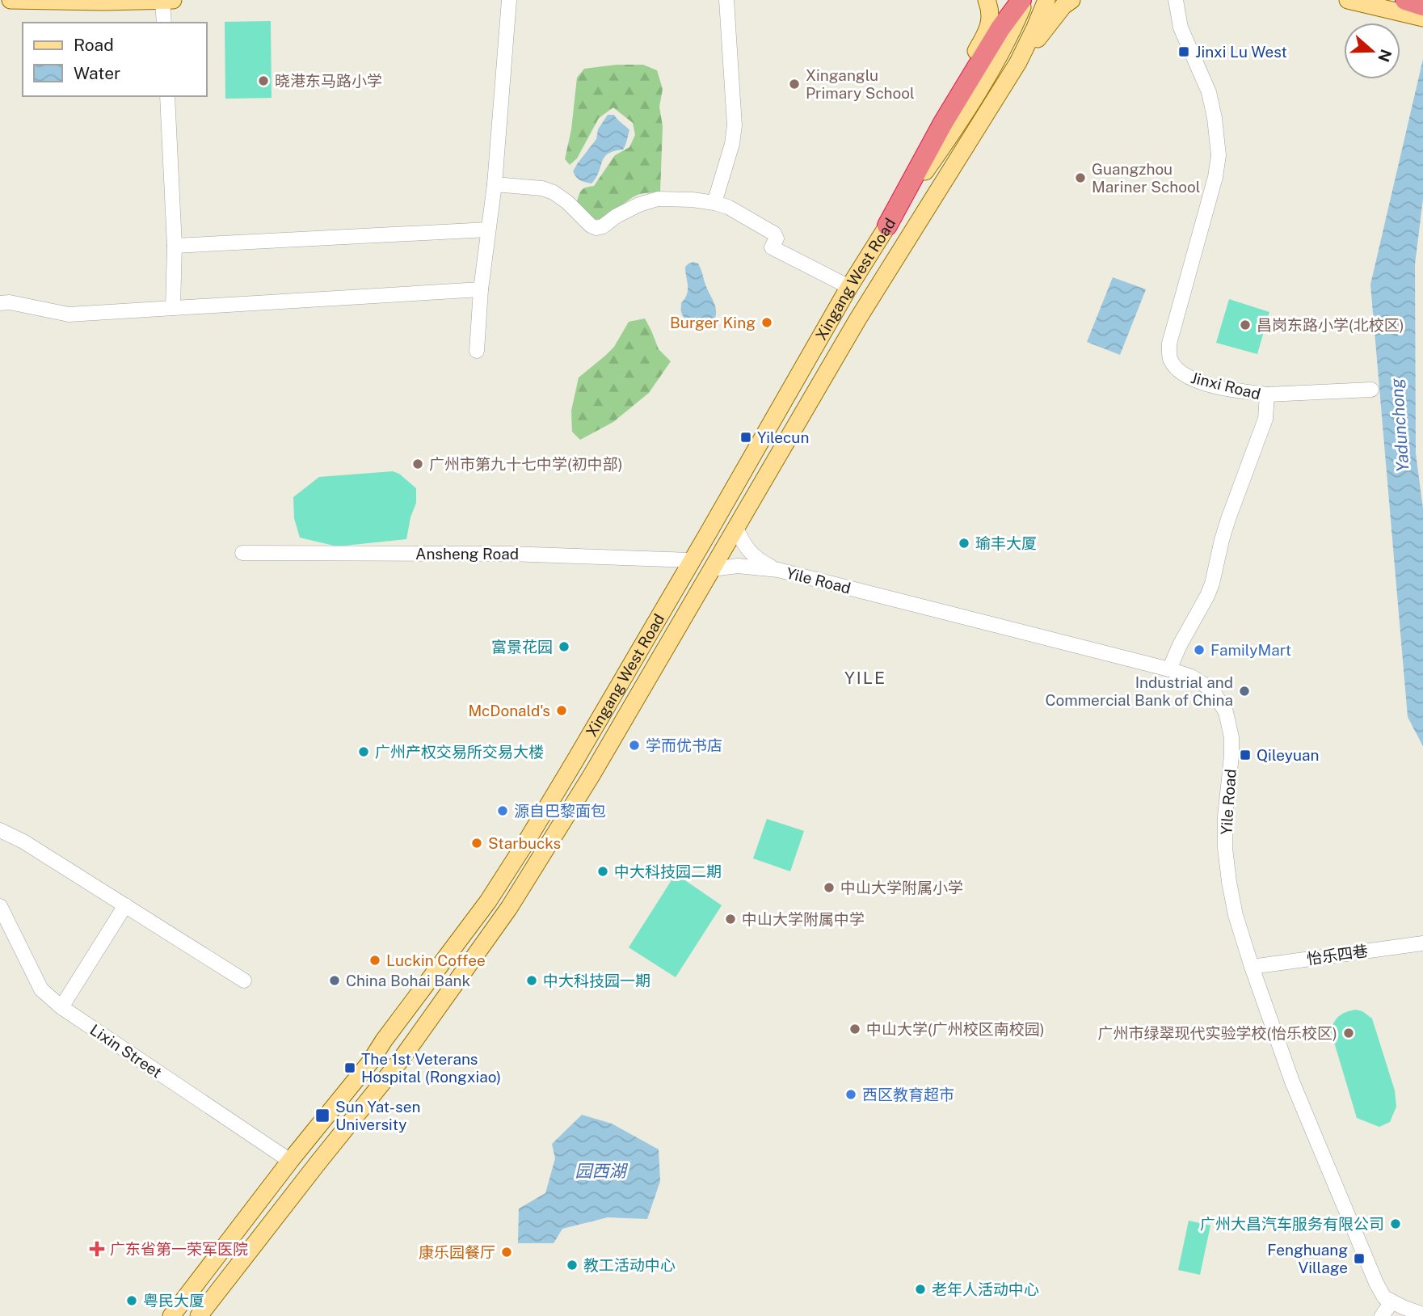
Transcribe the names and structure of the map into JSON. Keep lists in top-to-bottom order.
{
  "streets": {
    "main road": ["Xingang West Road"],
    "street": [
      "Jinxi Road",
      "Ansheng Road",
      "Yile Road",
      "怡乐四巷",
      "Lixin Street"
    ]
  },
  "crossings": [
    ["Xingang West Road", "Ansheng Road"],
    ["Xingang West Road", "Lixin Street"],
    ["Jinxi Road", "Yile Road"],
    ["Yile Road", "怡乐四巷"]
  ],
  "districts": ["YILE"],
  "water": ["Yadunchong", "园西湖"],
  "places": {
    "transit": [
      "Jinxi Lu West",
      "Yilecun",
      "Qileyuan",
      "The 1st Veterans Hospital (Rongxiao)",
      "Sun Yat-sen University",
      "Fenghuang Village"
    ],
    "other": [
      "晓港东马路小学",
      "Xinganglu Primary School",
      "Guangzhou Mariner School",
      "Burger King",
      "昌岗东路小学(北校区)",
      "广州市第九十七中学(初中部)",
      "瑜丰大厦",
      "富景花园",
      "FamilyMart",
      "Industrial and Commercial Bank of China",
      "McDonald's",
      "学而优书店",
      "广州产权交易所交易大楼",
      "源自巴黎面包",
      "Starbucks",
      "中大科技园二期",
      "中山大学附属小学",
      "中山大学附属中学",
      "Luckin Coffee",
      "China Bohai Bank",
      "中大科技园一期",
      "中山大学(广州校区南校园)",
      "广州市绿翠现代实验学校(怡乐校区)",
      "西区教育超市",
      "广州大昌汽车服务有限公司",
      "康乐园餐厅",
      "教工活动中心",
      "老年人活动中心",
      "粤民大厦"
    ],
    "health": ["广东省第一荣军医院"]
  },
  "legend": ["Road", "Water"],
  "north": "right"
}
